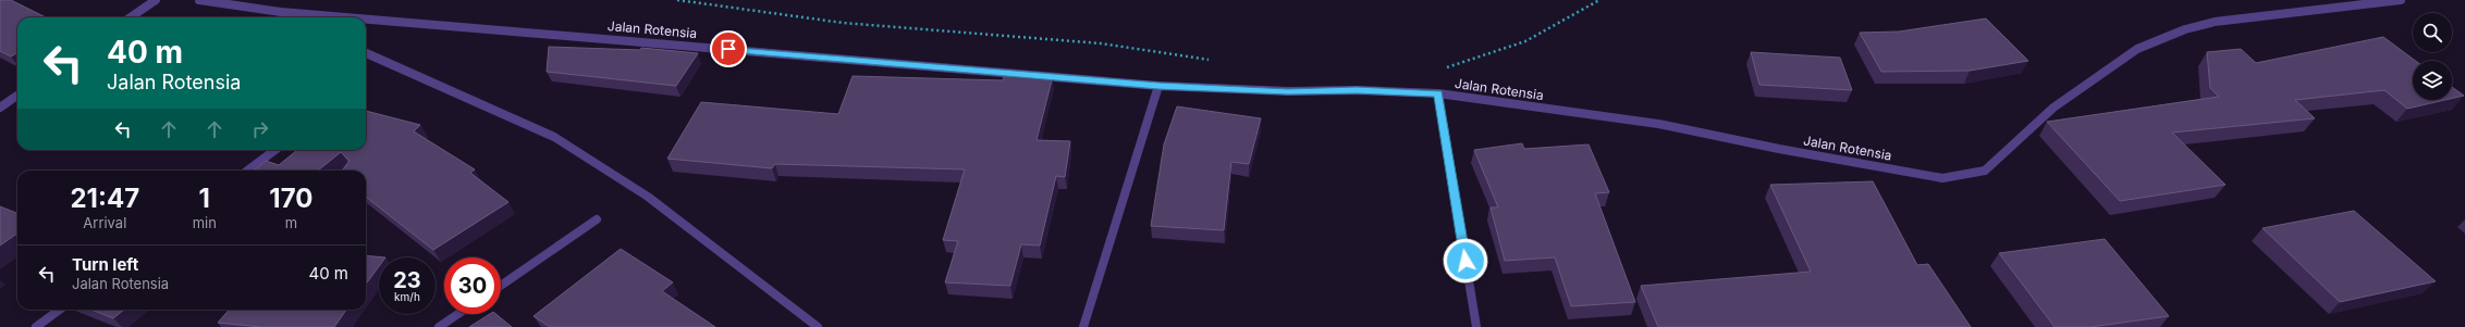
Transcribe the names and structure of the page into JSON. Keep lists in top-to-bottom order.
{
  "streets": {
    "street": ["Jalan Rotensia"]
  },
  "page": {
    "turn": ["40 m", "Jalan Rotensia"],
    "eta": [
      "21:47",
      "Arrival",
      "1",
      "min",
      "170",
      "m"
    ],
    "list": [
      {
        "name": "Turn left",
        "note": "Jalan Rotensia",
        "value": "40 m"
      }
    ],
    "speed": "23 km/h",
    "limit": "30"
  }
}
